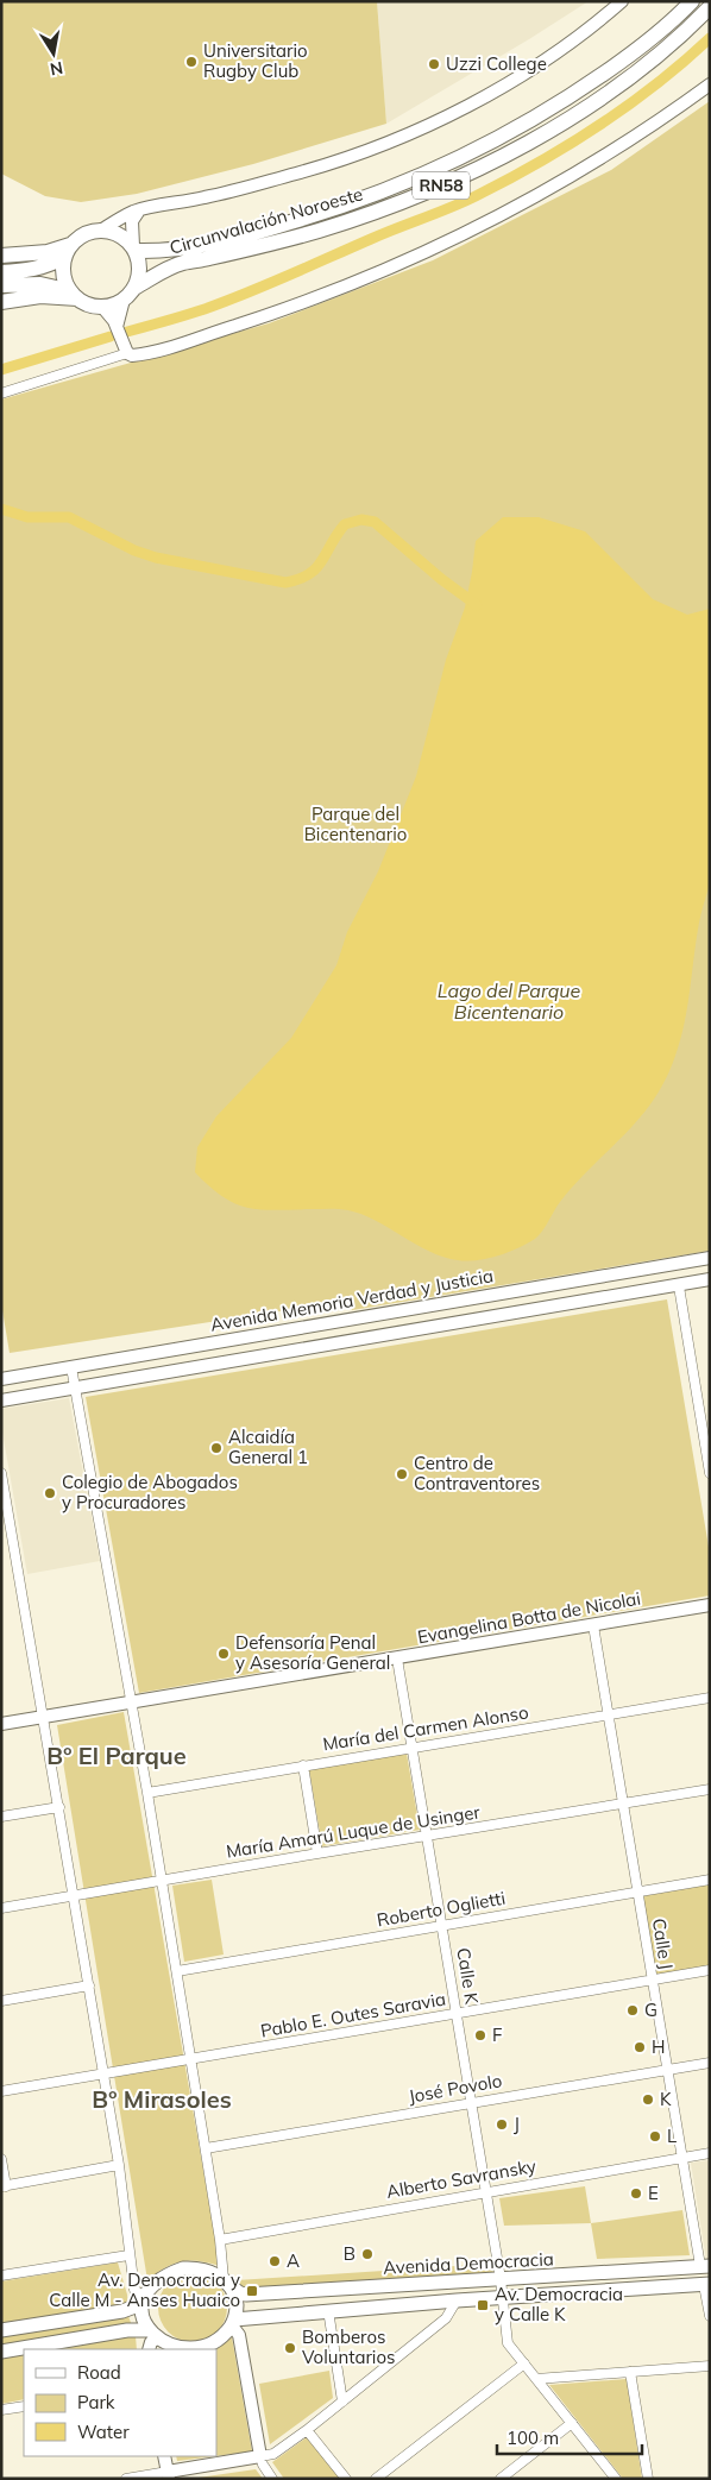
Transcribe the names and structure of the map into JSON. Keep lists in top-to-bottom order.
{
  "streets": {
    "highway": ["RN58", "Circunvalación Noroeste"],
    "main road": ["Avenida Democracia"],
    "street": [
      "Avenida Memoria Verdad y Justicia",
      "Evangelina Botta de Nicolai",
      "María del Carmen Alonso",
      "María Amarú Luque de Usinger",
      "Roberto Oglietti",
      "Calle J",
      "Calle K",
      "Pablo E. Outes Saravia",
      "José Povolo",
      "Alberto Savransky"
    ]
  },
  "crossings": [
    ["RN58", "Circunvalación Noroeste"],
    ["Evangelina Botta de Nicolai", "Calle J"],
    ["Evangelina Botta de Nicolai", "Calle K"],
    ["María del Carmen Alonso", "Calle J"],
    ["María del Carmen Alonso", "Calle K"],
    ["María Amarú Luque de Usinger", "Calle J"],
    ["María Amarú Luque de Usinger", "Calle K"],
    ["Roberto Oglietti", "Calle J"],
    ["Roberto Oglietti", "Calle K"],
    ["Calle J", "Pablo E. Outes Saravia"],
    ["Calle J", "José Povolo"],
    ["Calle J", "Alberto Savransky"],
    ["Calle J", "Avenida Democracia"],
    ["Calle K", "Pablo E. Outes Saravia"],
    ["Calle K", "José Povolo"],
    ["Calle K", "Alberto Savransky"],
    ["Calle K", "Avenida Democracia"]
  ],
  "districts": ["Bº El Parque", "Bº Mirasoles"],
  "water": ["Lago del Parque Bicentenario"],
  "parks": ["Parque del Bicentenario"],
  "places": {
    "other": [
      "Universitario Rugby Club",
      "Uzzi College",
      "Alcaidía General 1",
      "Centro de Contraventores",
      "Colegio de Abogados y Procuradores",
      "Defensoría Penal y Asesoría General",
      "G",
      "F",
      "H",
      "K",
      "J",
      "L",
      "E",
      "B",
      "A",
      "Bomberos Voluntarios"
    ],
    "transit": ["Av. Democracia y Calle M - Anses Huaico", "Av. Democracia y Calle K"]
  },
  "legend": ["Road", "Park", "Water"],
  "scale_bar": "100 m",
  "north": "bottom"
}
